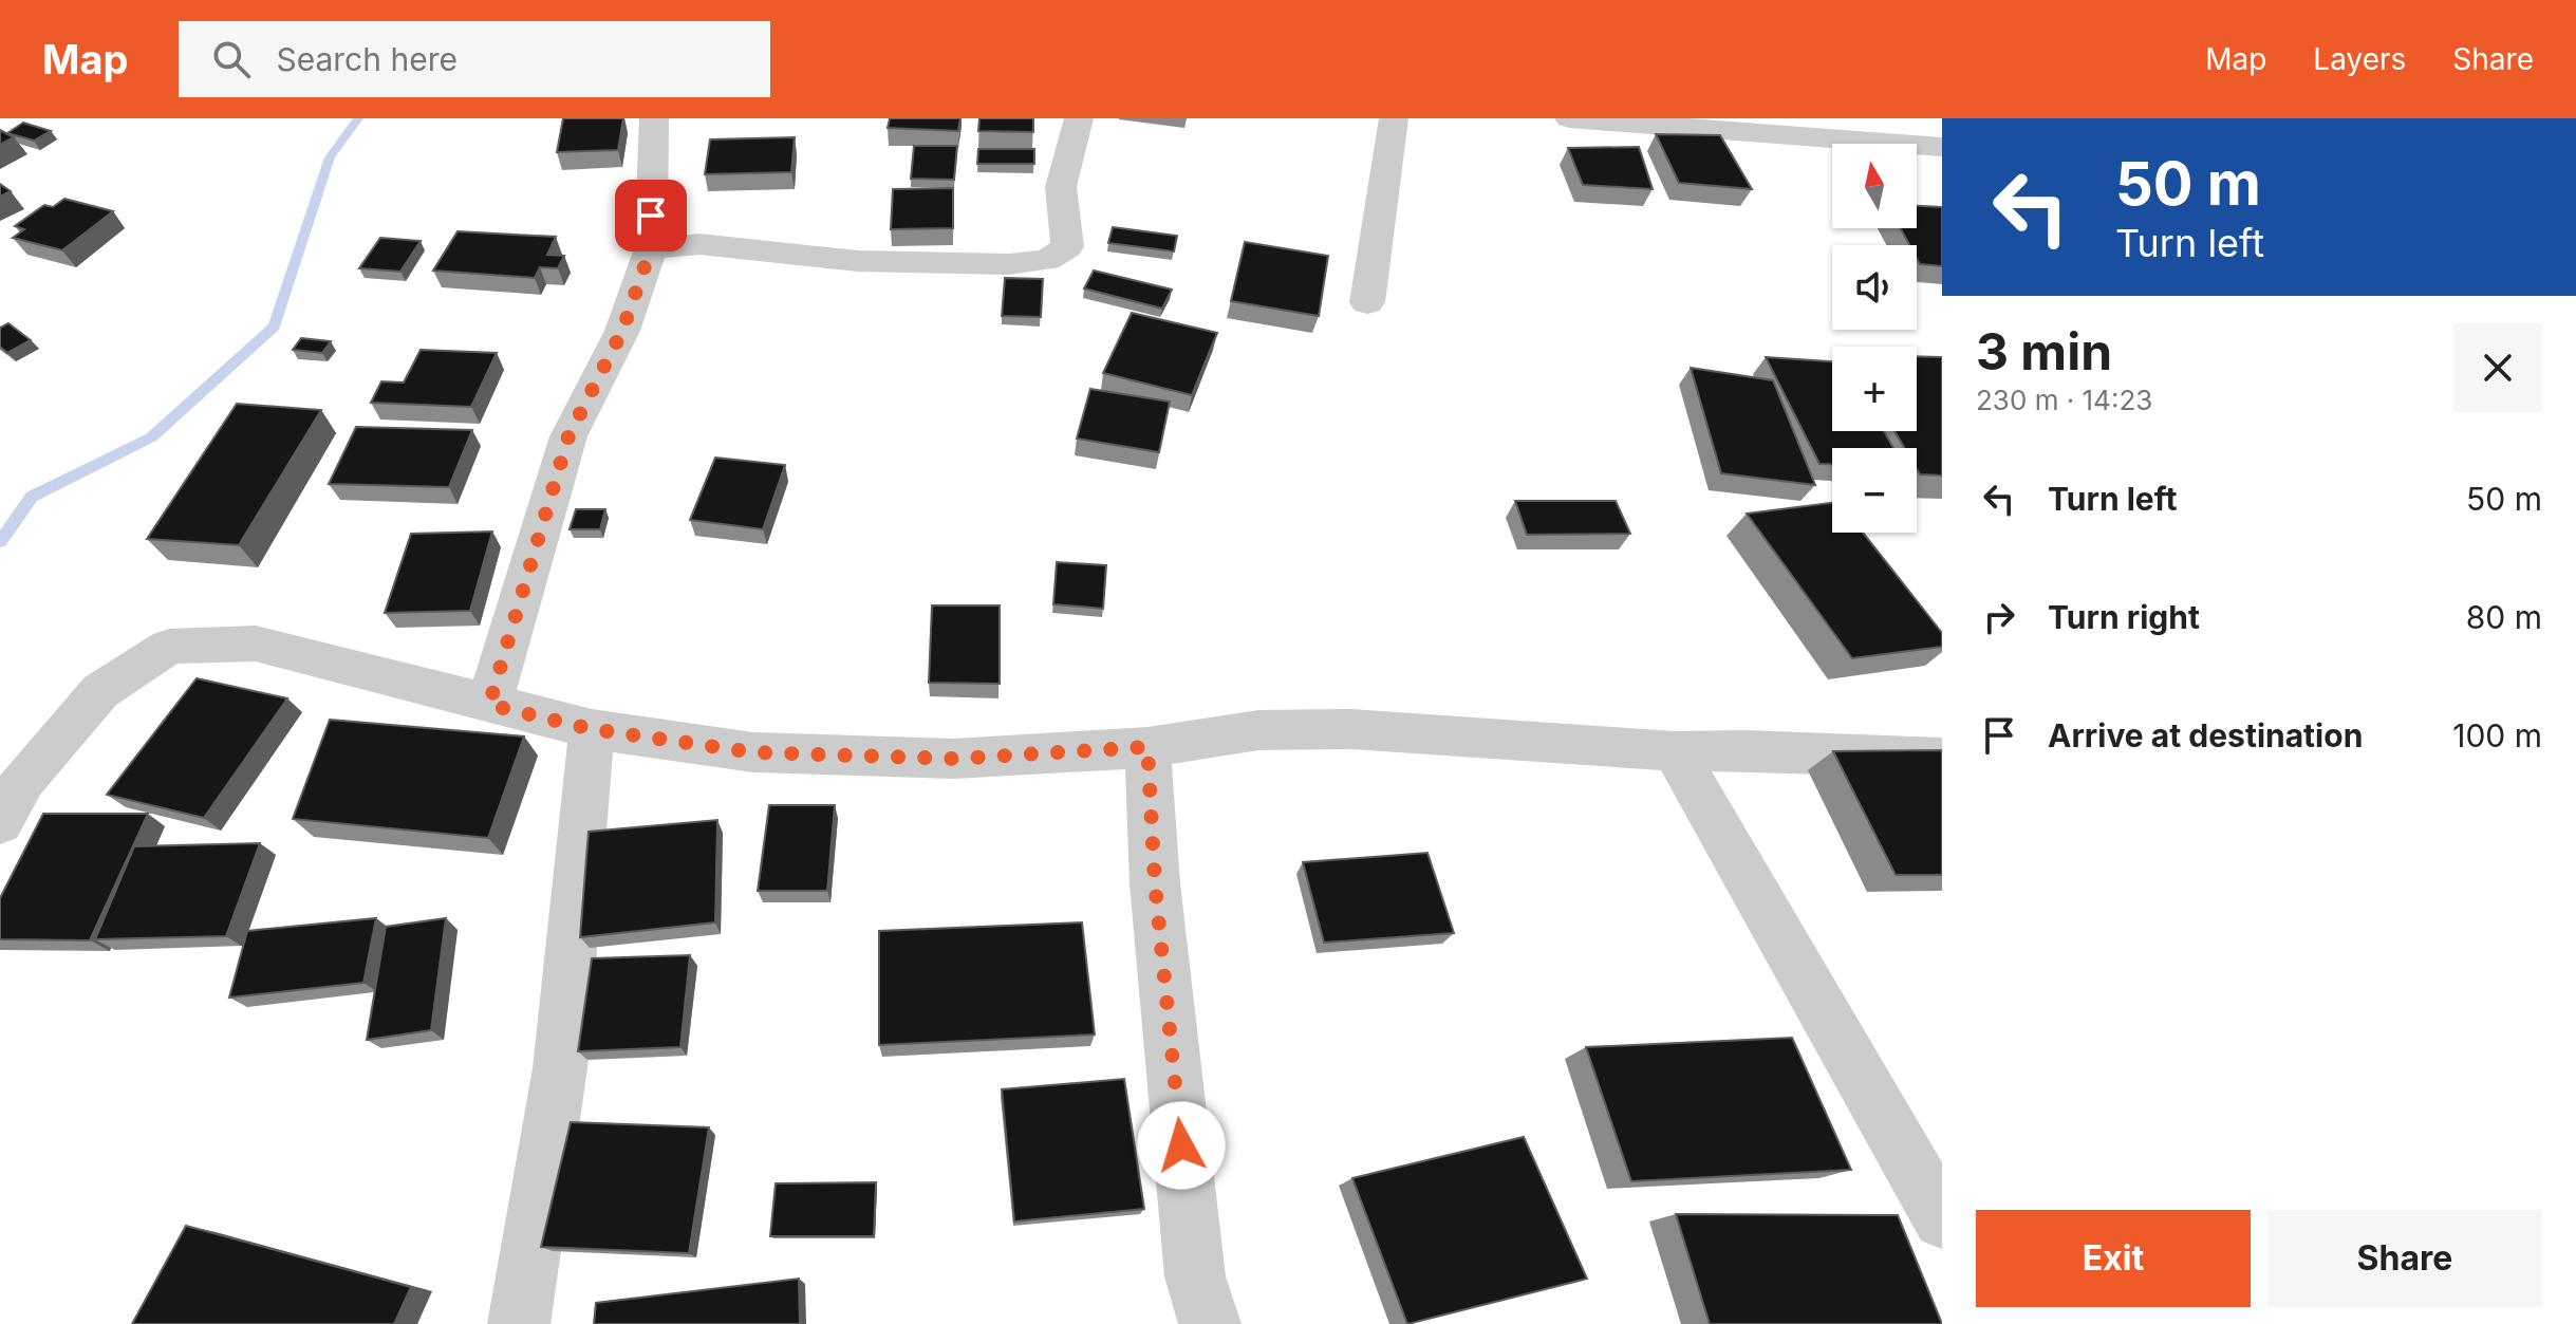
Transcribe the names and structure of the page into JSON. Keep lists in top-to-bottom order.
{
  "north": "top",
  "page": {
    "header": "Map",
    "search": "Search here",
    "nav": ["Map", "Layers", "Share"],
    "turn": ["50 m", "Turn left"],
    "map_buttons": ["+", "−"],
    "heading": ["3 min", "230 m · 14:23"],
    "list": [
      {
        "name": "Turn left",
        "value": "50 m"
      },
      {
        "name": "Turn right",
        "value": "80 m"
      },
      {
        "name": "Arrive at destination",
        "value": "100 m"
      }
    ],
    "buttons": ["Exit", "Share"]
  }
}
